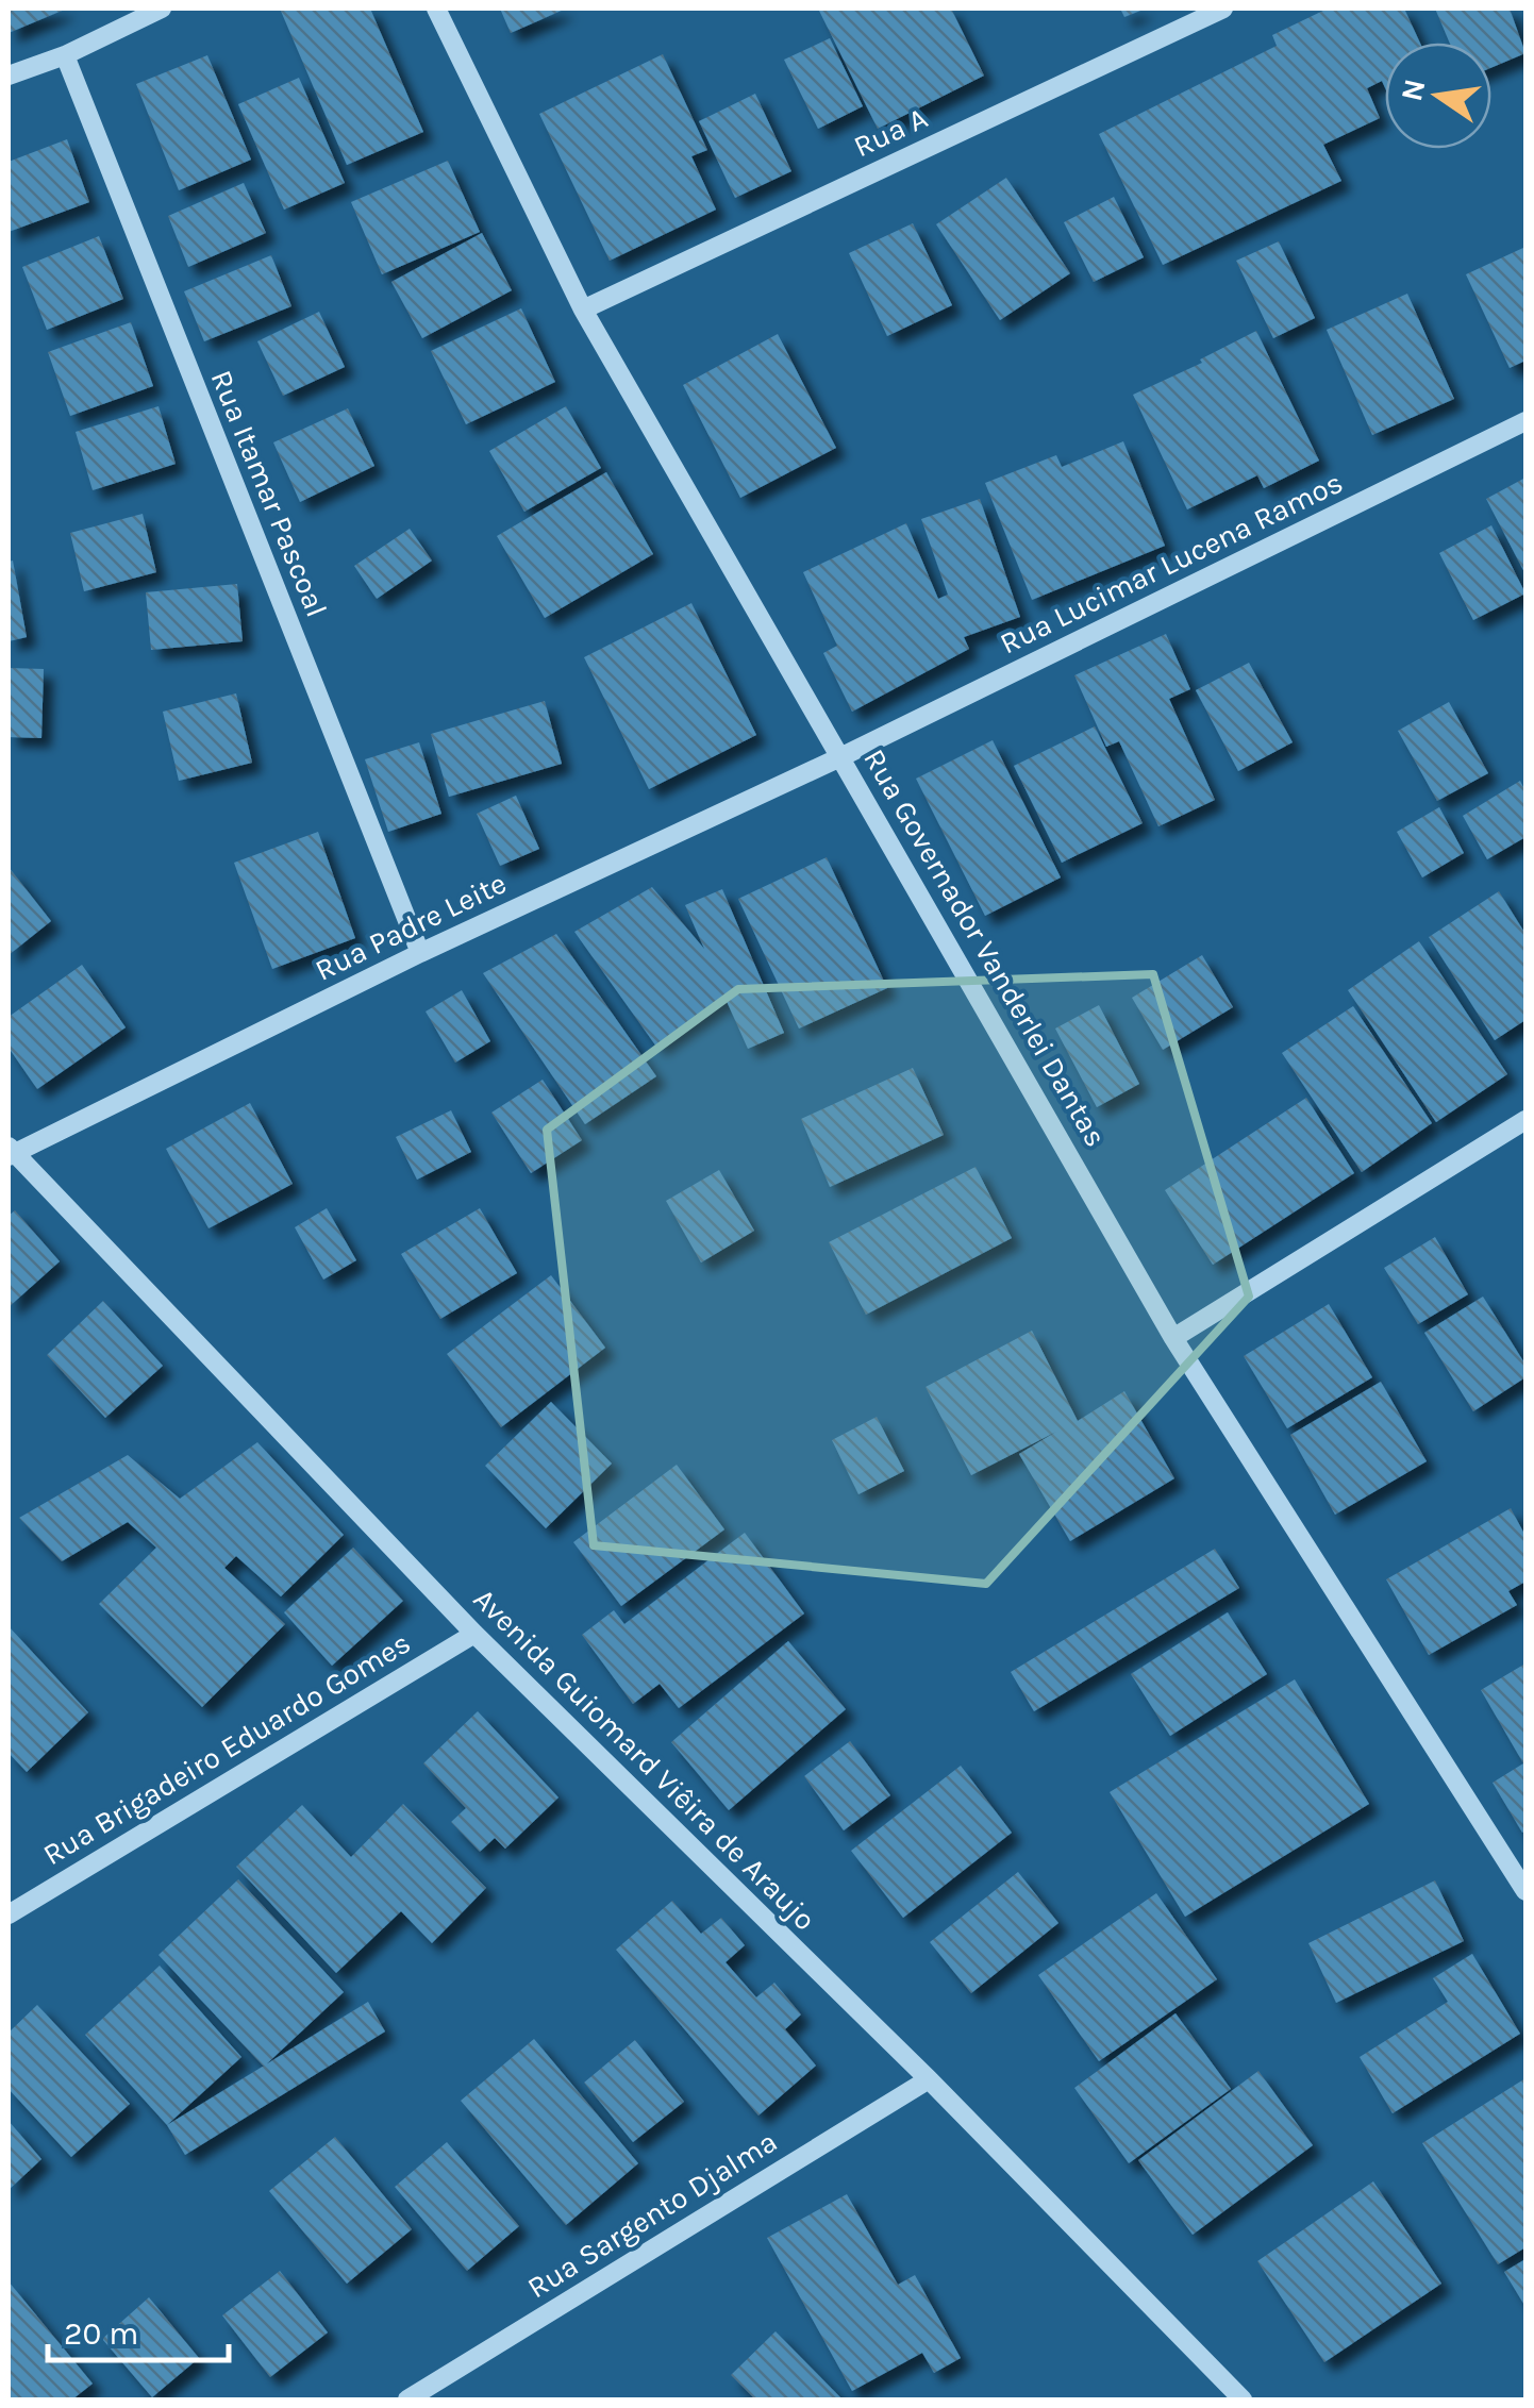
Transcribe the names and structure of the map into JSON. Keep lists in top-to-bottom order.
{
  "streets": {
    "street": [
      "Rua A",
      "Rua Itamar Pascoal",
      "Rua Lucimar Lucena Ramos",
      "Rua Padre Leite",
      "Rua Governador Vanderlei Dantas",
      "Rua Brigadeiro Eduardo Gomes",
      "Avenida Guiomard Viêira de Araujo",
      "Rua Sargento Djalma"
    ]
  },
  "crossings": [
    ["Rua A", "Rua Governador Vanderlei Dantas"],
    ["Rua Itamar Pascoal", "Rua Padre Leite"],
    ["Rua Lucimar Lucena Ramos", "Rua Padre Leite"],
    ["Rua Lucimar Lucena Ramos", "Rua Governador Vanderlei Dantas"],
    ["Rua Padre Leite", "Rua Governador Vanderlei Dantas"],
    ["Rua Padre Leite", "Avenida Guiomard Viêira de Araujo"],
    ["Rua Brigadeiro Eduardo Gomes", "Avenida Guiomard Viêira de Araujo"],
    ["Avenida Guiomard Viêira de Araujo", "Rua Sargento Djalma"]
  ],
  "scale_bar": "20 m",
  "north": "left"
}
